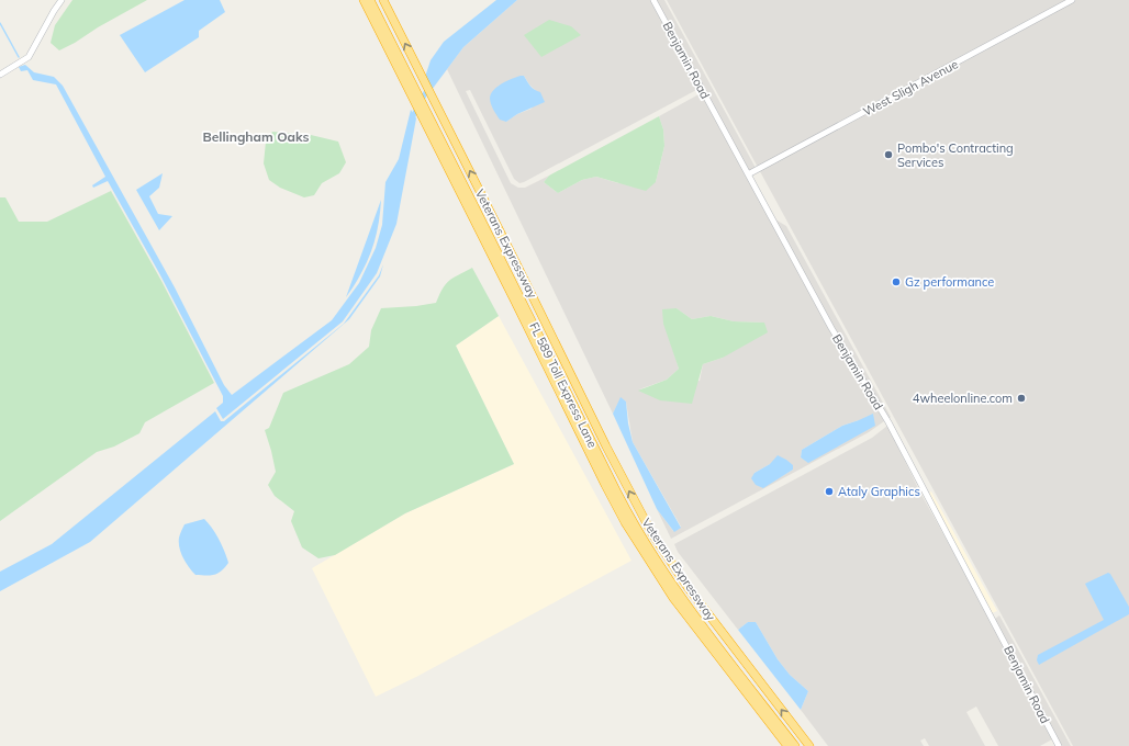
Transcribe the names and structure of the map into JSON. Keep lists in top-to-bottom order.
{
  "streets": {
    "highway": ["Veterans Expressway"],
    "street": ["Benjamin Road", "West Sligh Avenue"]
  },
  "crossings": [
    ["Benjamin Road", "West Sligh Avenue"]
  ],
  "districts": ["Bellingham Oaks"],
  "places": [
    "Pombo's Contracting Services",
    "Gz performance",
    "4wheelonline.com",
    "Ataly Graphics"
  ]
}
